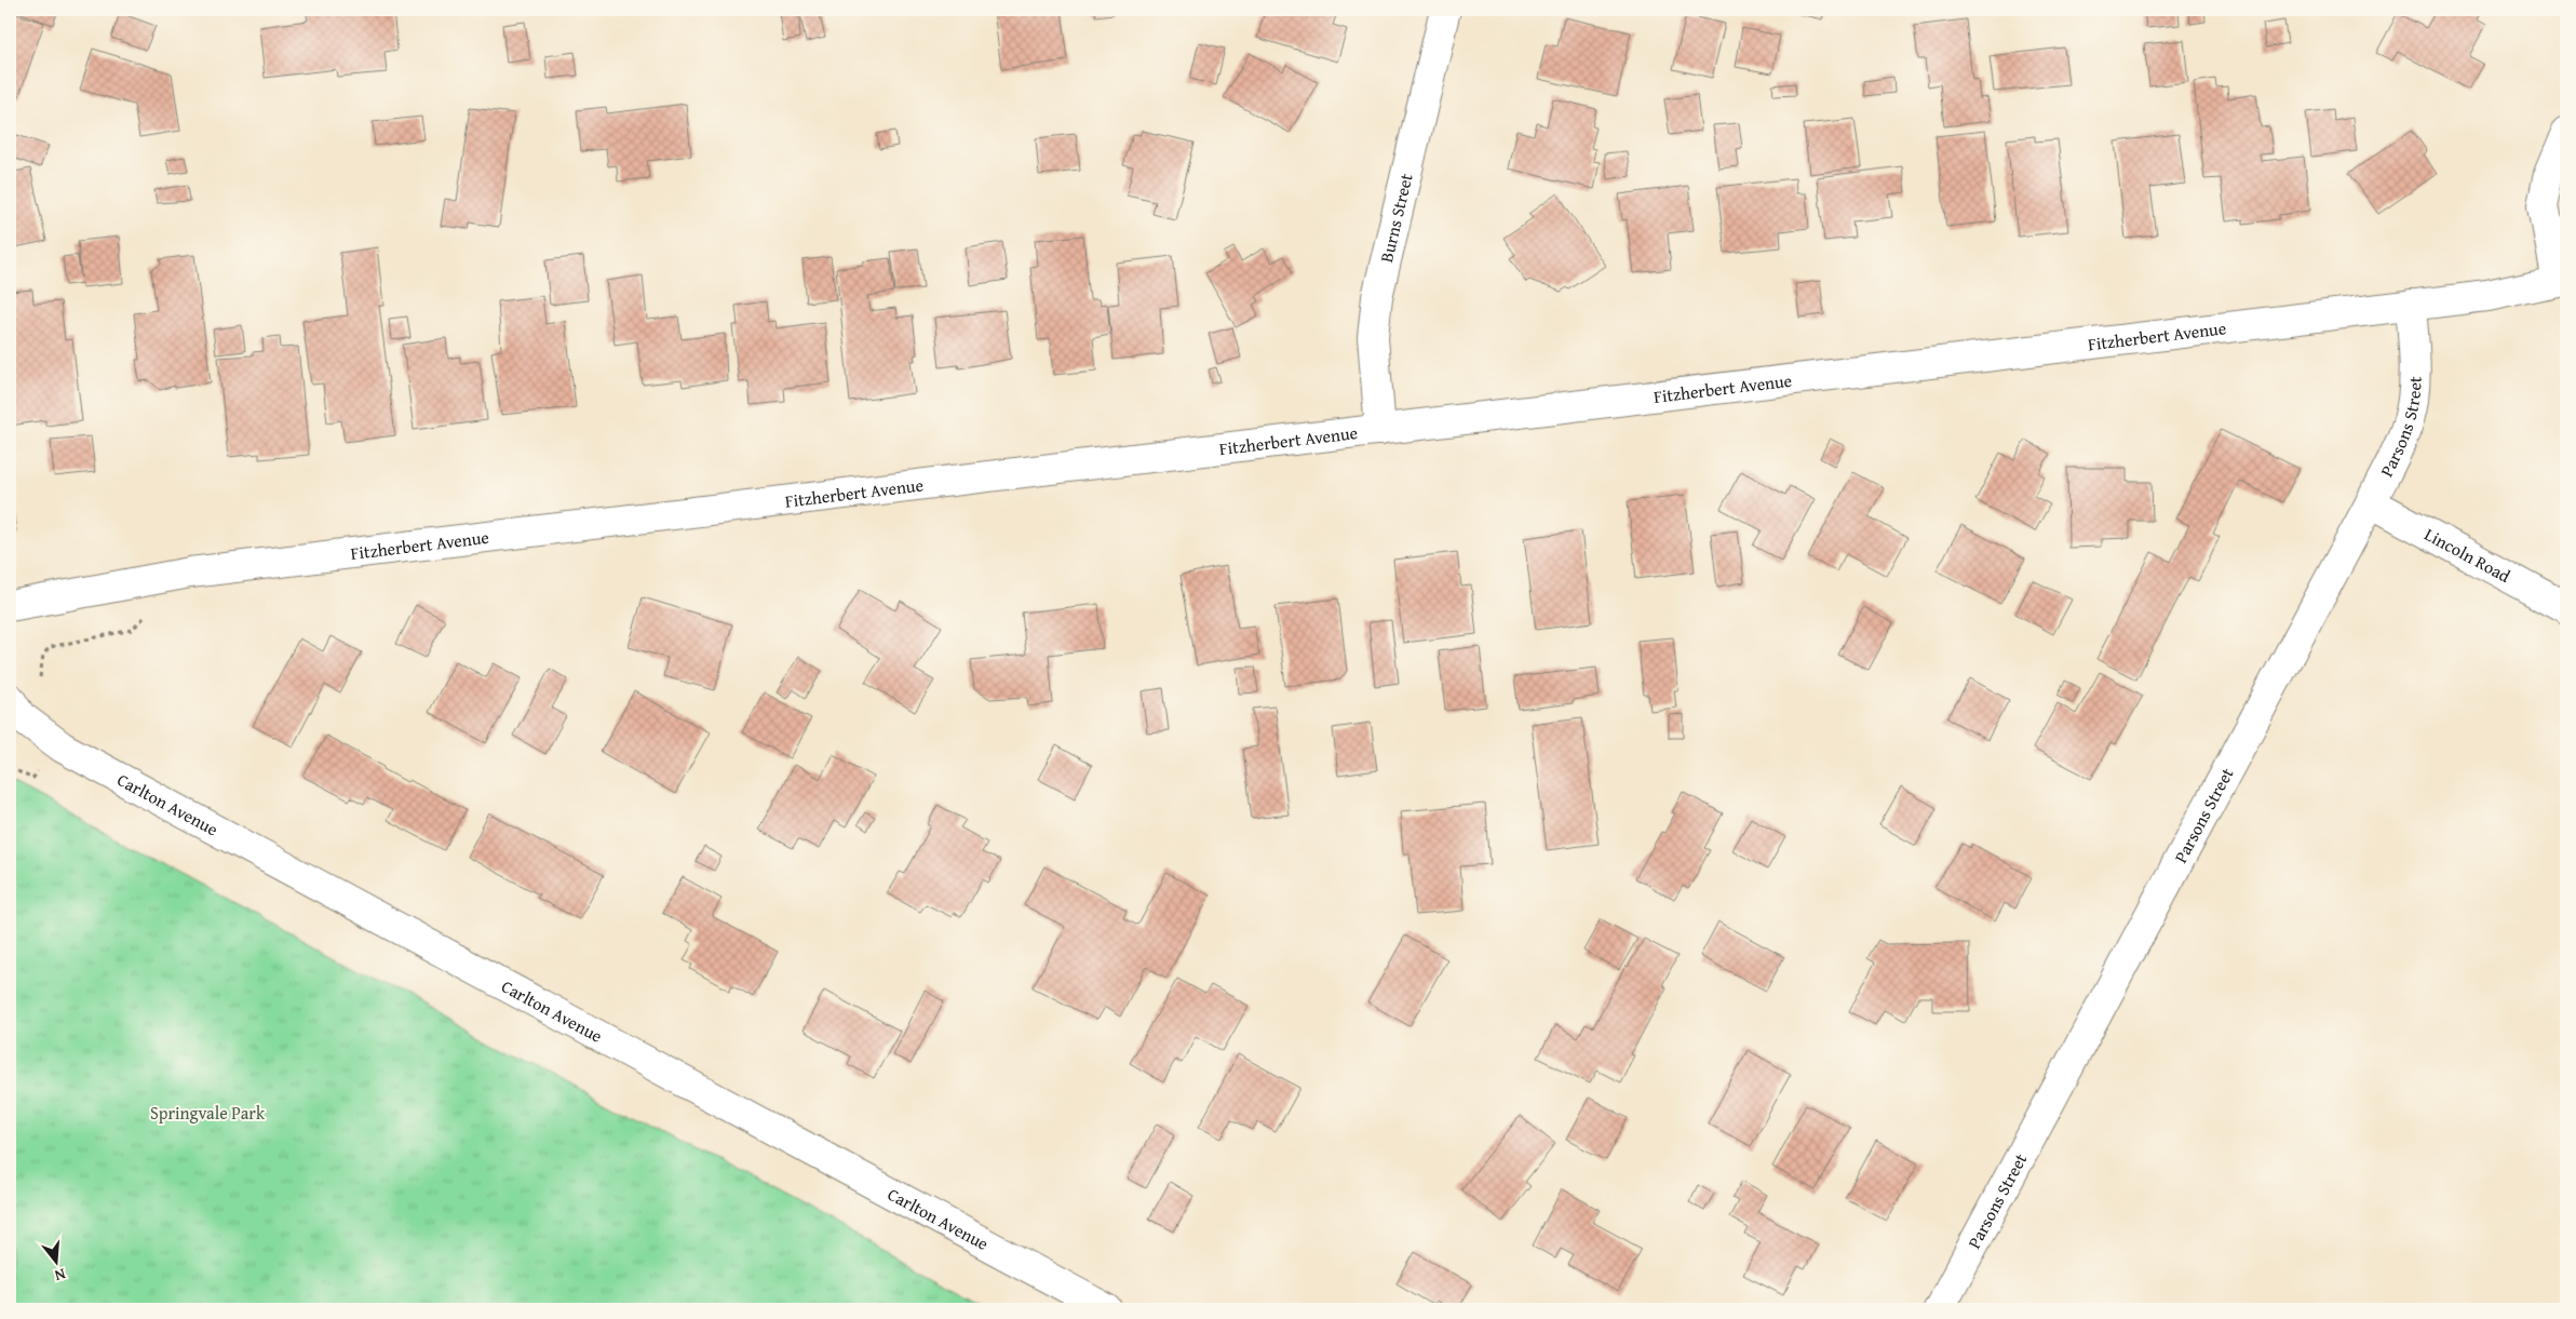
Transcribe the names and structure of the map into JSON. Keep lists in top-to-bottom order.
{
  "streets": {
    "main road": [
      "Burns Street",
      "Fitzherbert Avenue",
      "Parsons Street",
      "Lincoln Road",
      "Carlton Avenue"
    ]
  },
  "crossings": [
    ["Burns Street", "Fitzherbert Avenue"],
    ["Fitzherbert Avenue", "Parsons Street"],
    ["Parsons Street", "Lincoln Road"]
  ],
  "parks": ["Springvale Park"],
  "north": "bottom"
}
